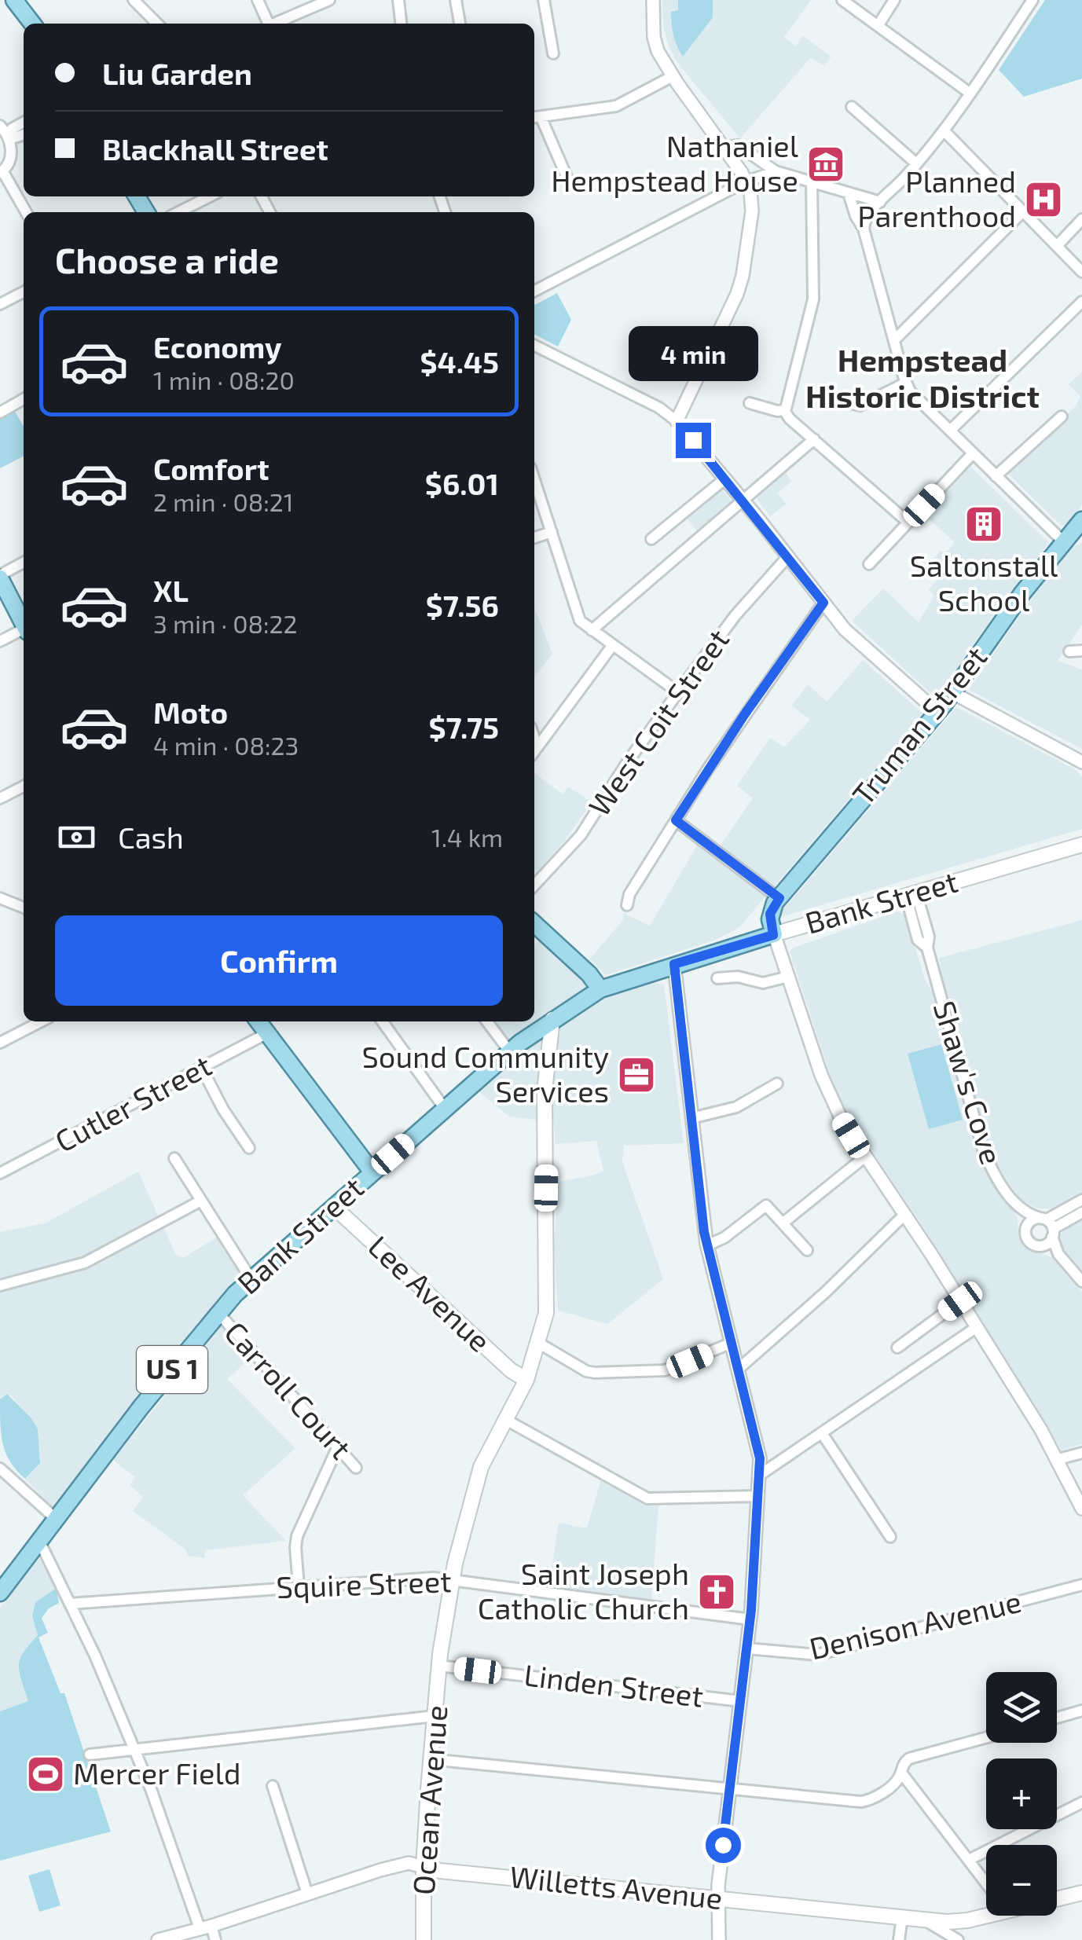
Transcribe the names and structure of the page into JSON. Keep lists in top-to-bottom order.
{
  "streets": {
    "main road": [
      "Truman Street",
      "Bank Street",
      "Lee Avenue",
      "US 1",
      "Ocean Avenue",
      "Willetts Avenue"
    ],
    "street": [
      "West Coit Street",
      "Shaw's Cove",
      "Cutler Street",
      "Carroll Court",
      "Squire Street",
      "Denison Avenue",
      "Linden Street"
    ]
  },
  "crossings": [
    ["Bank Street", "Shaw's Cove"],
    ["Bank Street", "Lee Avenue"],
    ["Bank Street", "Carroll Court"],
    ["Bank Street", "Ocean Avenue"],
    ["Lee Avenue", "Ocean Avenue"],
    ["Squire Street", "Ocean Avenue"],
    ["Linden Street", "Ocean Avenue"],
    ["Ocean Avenue", "Willetts Avenue"]
  ],
  "districts": ["Hempstead Historic District"],
  "places": {
    "museum": ["Nathaniel Hempstead House"],
    "hospital": ["Planned Parenthood"],
    "building": ["Saltonstall School"],
    "office": ["Sound Community Services"],
    "church": ["Saint Joseph Catholic Church"],
    "sports": ["Mercer Field"]
  },
  "page": {
    "banner": ["Liu Garden", "Blackhall Street"],
    "heading": "Choose a ride",
    "list": [
      {
        "name": "Economy",
        "note": "1 min · 08:20",
        "value": "$4.45"
      },
      {
        "name": "Comfort",
        "note": "2 min · 08:21",
        "value": "$6.01"
      },
      {
        "name": "XL",
        "note": "3 min · 08:22",
        "value": "$7.56"
      },
      {
        "name": "Moto",
        "note": "4 min · 08:23",
        "value": "$7.75"
      }
    ],
    "bubble": "4 min",
    "pay": ["Cash", "1.4 km"],
    "buttons": "Confirm",
    "map_buttons": ["+", "−"]
  }
}
